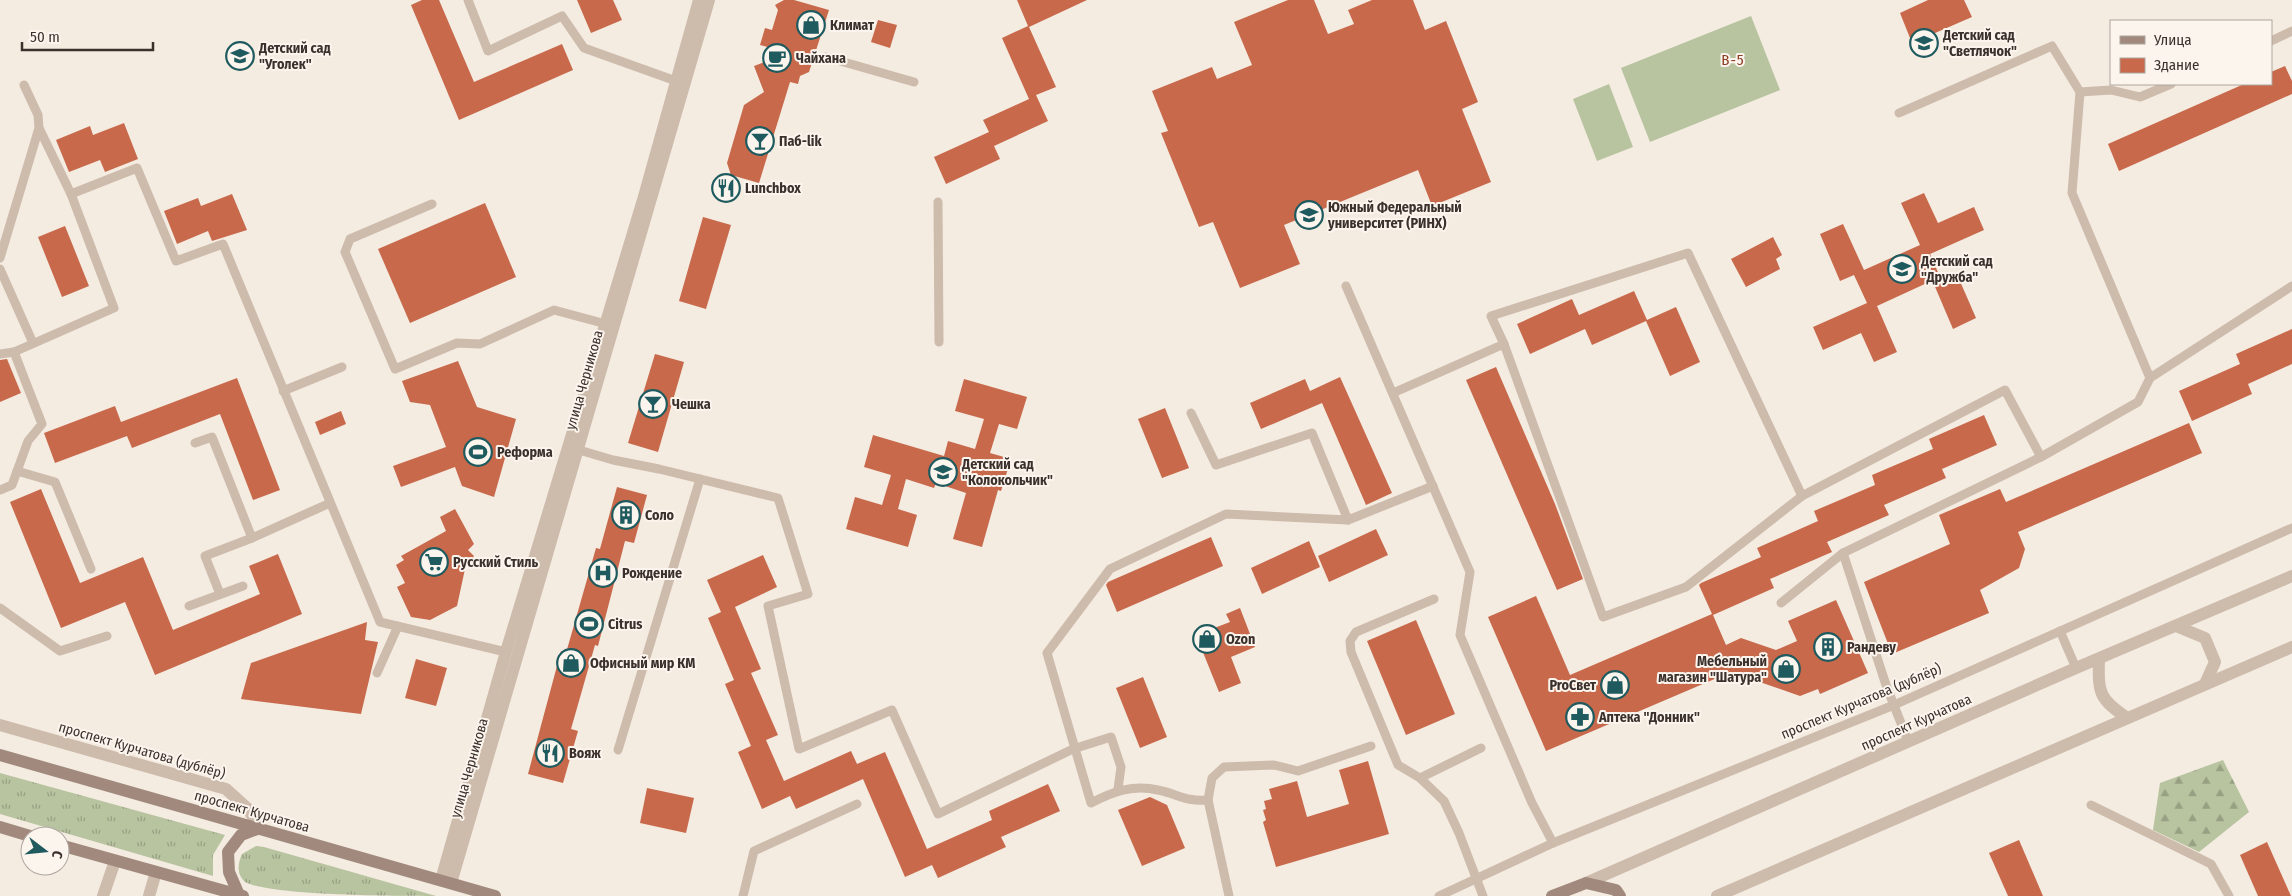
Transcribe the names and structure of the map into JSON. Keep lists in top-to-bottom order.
{
  "streets": {
    "main road": ["проспект Курчатова"],
    "street": ["улица Черникова", "проспект Курчатова (дублёр)"]
  },
  "crossings": [
    ["улица Черникова", "проспект Курчатова"],
    ["проспект Курчатова (дублёр)", "проспект Курчатова"]
  ],
  "districts": ["В-5"],
  "places": {
    "shop": [
      "Климат",
      "Ozon",
      "Офисный мир КМ",
      "Мебельный магазин \"Шатура\"",
      "ProСвет"
    ],
    "school or university": [
      "Детский сад \"Светлячок\"",
      "Детский сад \"Уголек\"",
      "Южный Федеральный университет (РИНХ)",
      "Детский сад \"Дружба\"",
      "Детский сад \"Колокольчик\""
    ],
    "cafe": ["Чайхана"],
    "bar": ["Паб-lik", "Чешка"],
    "restaurant": ["Lunchbox", "Вояж"],
    "sports": ["Реформа", "Citrus"],
    "building": ["Соло", "Рандеву"],
    "supermarket": ["Русский Стиль"],
    "hospital": ["Рождение"],
    "pharmacy": ["Аптека \"Донник\""]
  },
  "legend": ["Улица", "Здание"],
  "scale_bar": "50 m",
  "north": "right"
}
